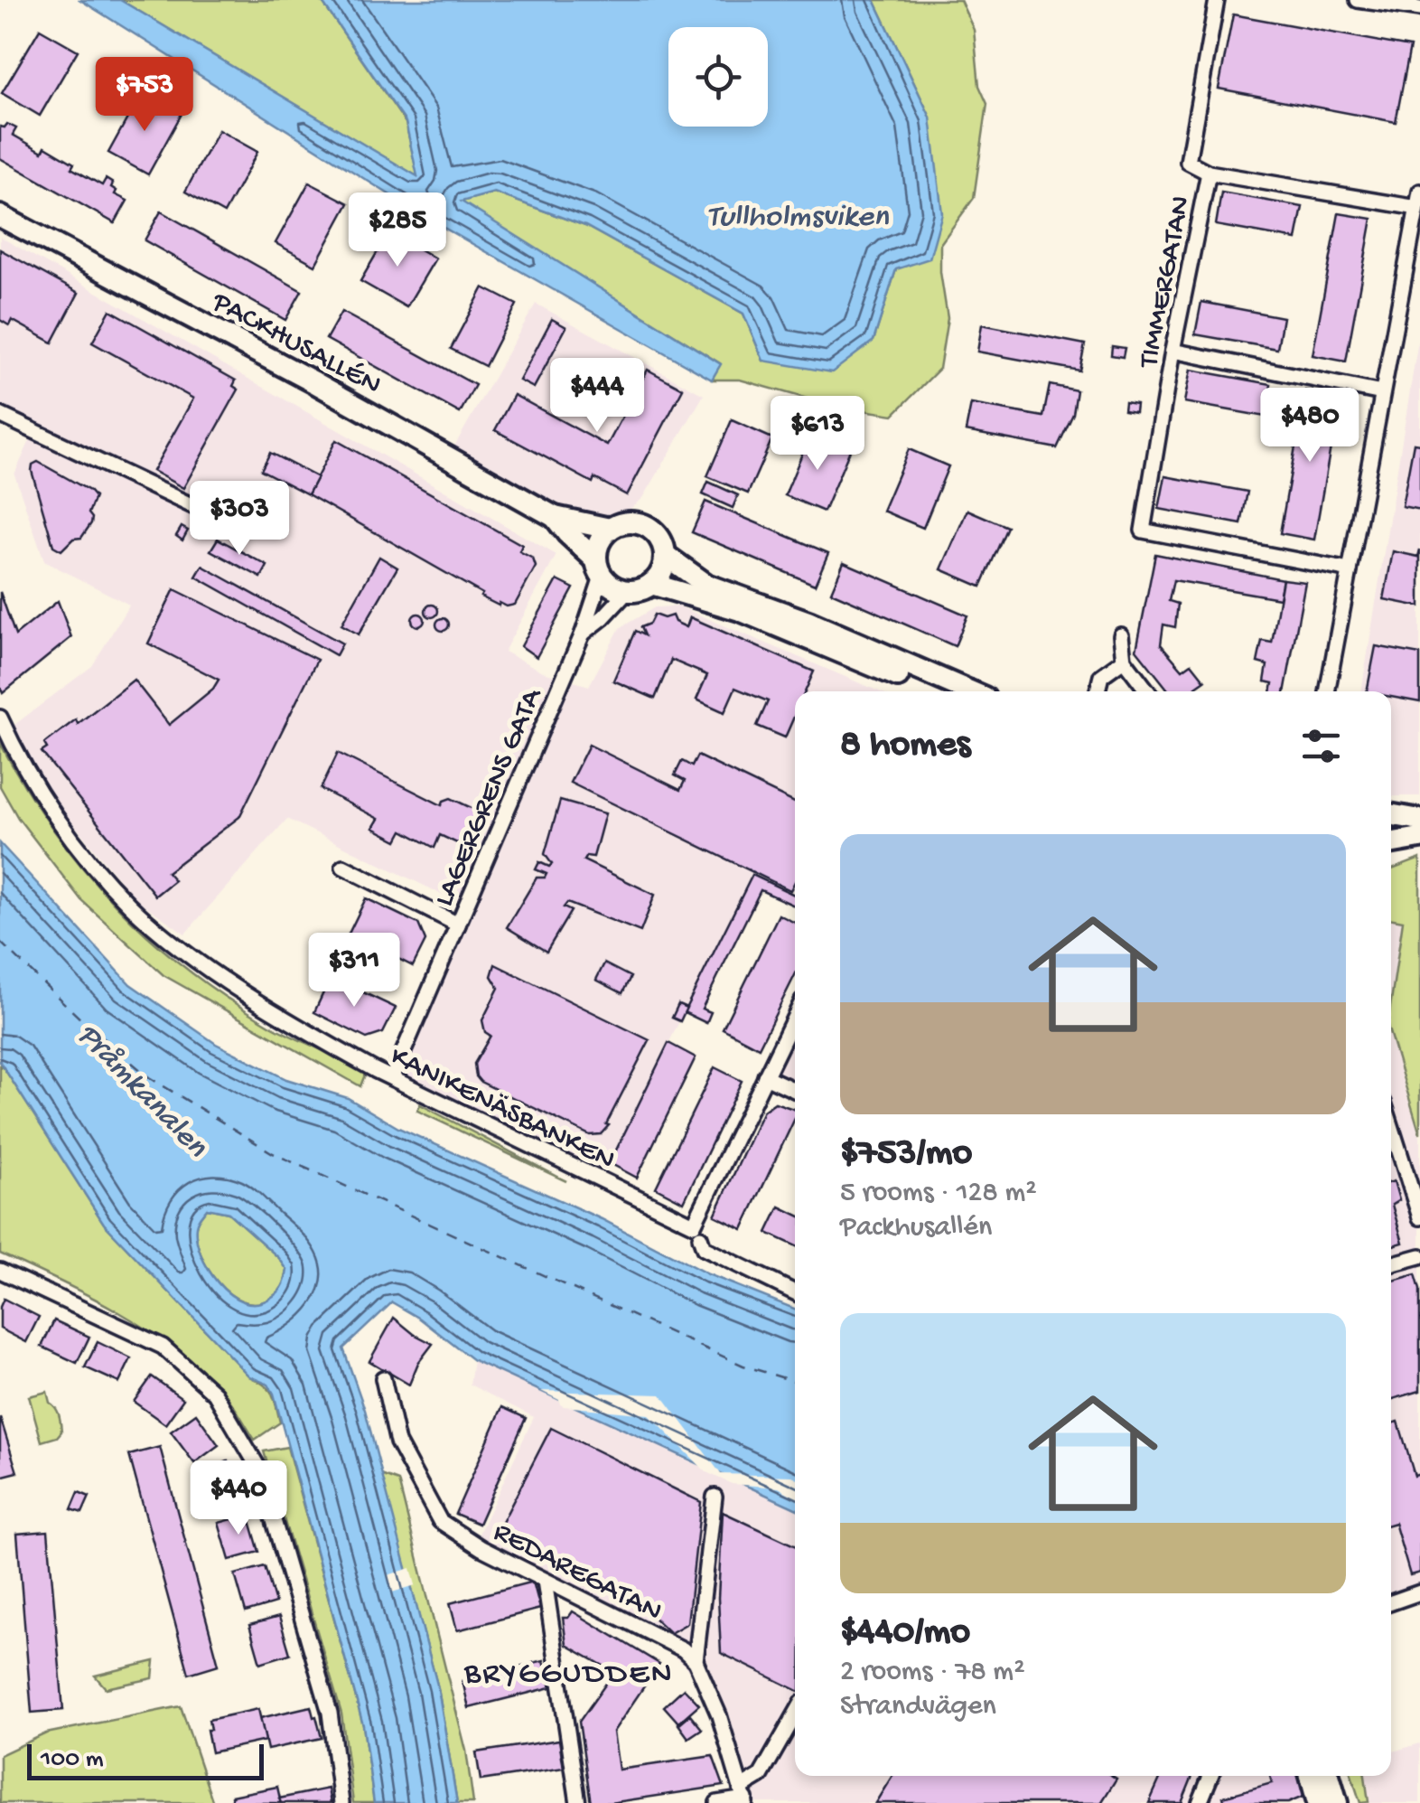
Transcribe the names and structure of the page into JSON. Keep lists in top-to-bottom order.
{
  "streets": {
    "street": [
      "TIMMERGATAN",
      "PACKHUSALLÉN",
      "LAGERGRENS GATA",
      "KANIKENÄSBANKEN",
      "REDAREGATAN"
    ]
  },
  "crossings": [
    ["PACKHUSALLÉN", "LAGERGRENS GATA"],
    ["LAGERGRENS GATA", "KANIKENÄSBANKEN"]
  ],
  "districts": ["BRYGGUDDEN"],
  "water": ["Tullholmsviken", "Pråmkanalen"],
  "scale_bar": "100 m",
  "page": {
    "price": [
      "$753",
      "$285",
      "$444",
      "$480",
      "$613",
      "$303",
      "$311",
      "$440"
    ],
    "heading": "8 homes",
    "list": [
      {
        "name": "$753/mo",
        "note": "5 rooms · 128 m² · Packhusallén"
      },
      {
        "name": "$440/mo",
        "note": "2 rooms · 78 m² · Strandvägen"
      }
    ],
    "scale": "100 m"
  }
}
